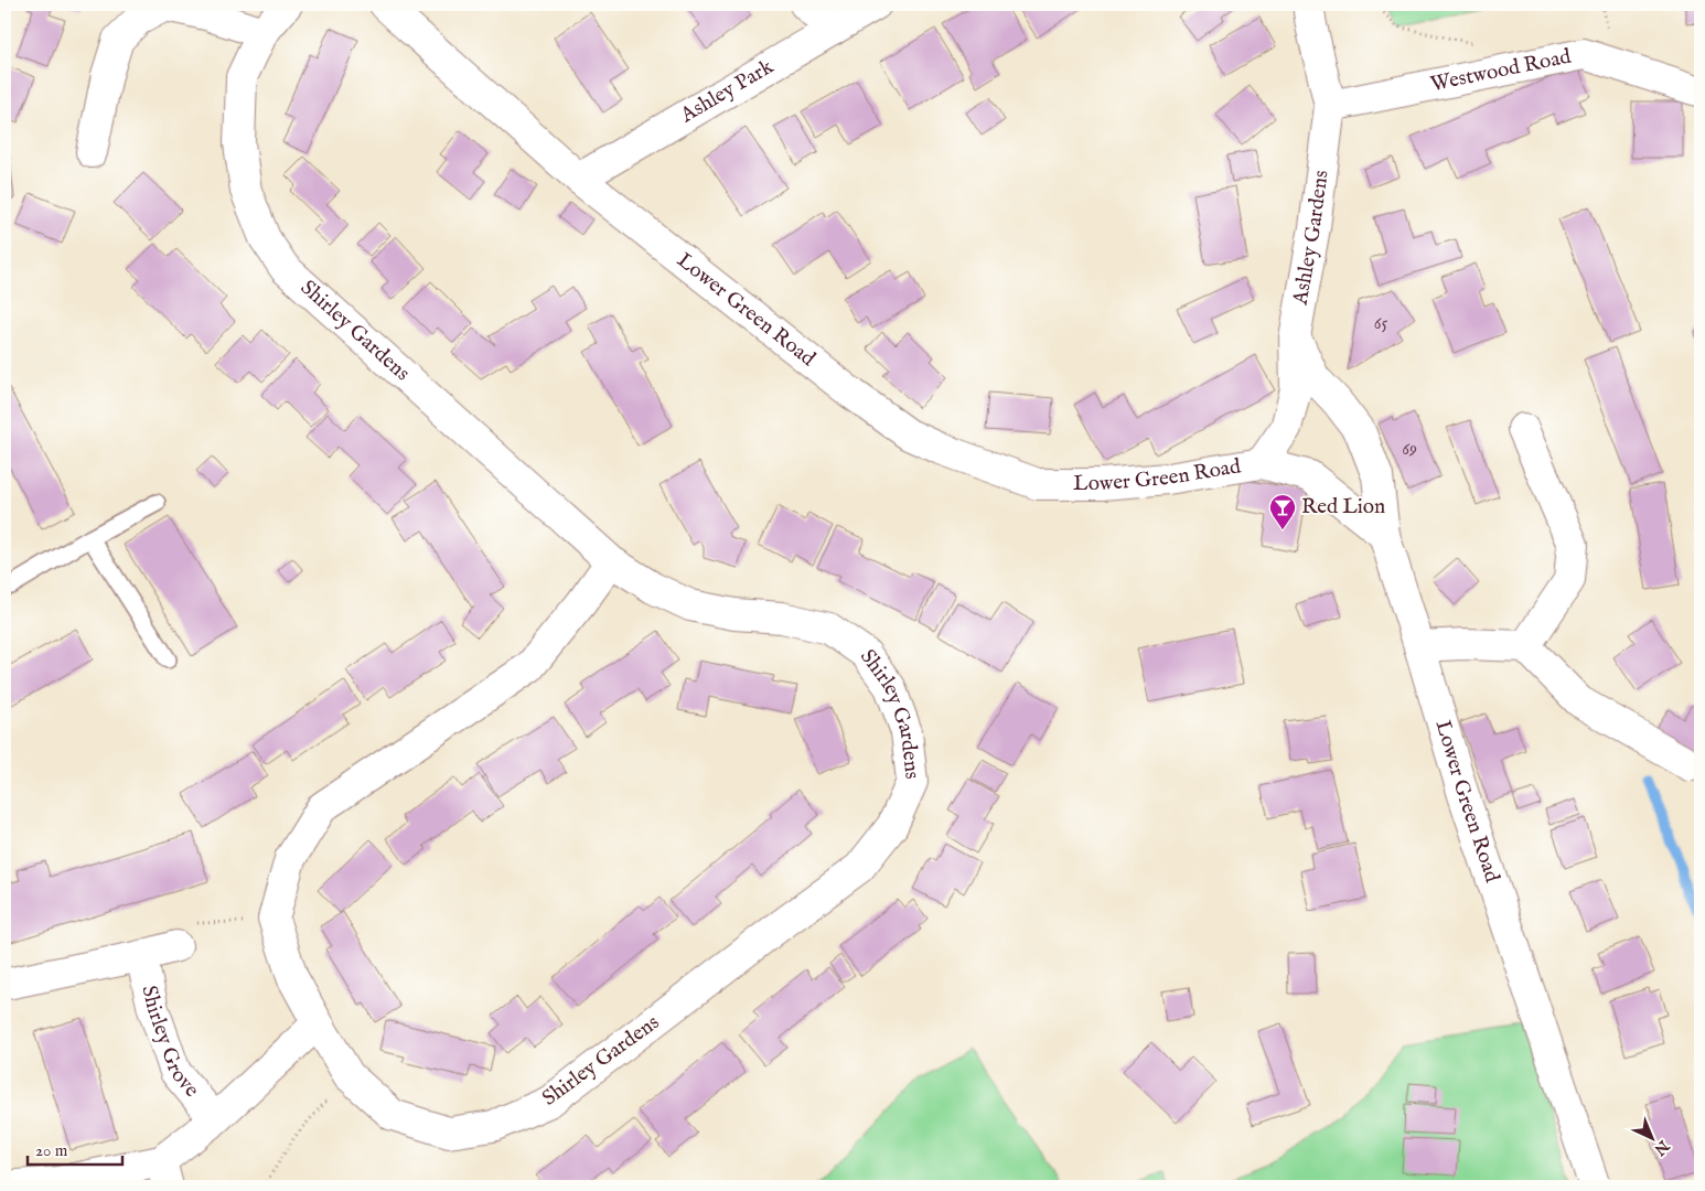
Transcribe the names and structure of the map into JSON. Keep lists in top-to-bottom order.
{
  "streets": {
    "street": [
      "Westwood Road",
      "Ashley Park",
      "Ashley Gardens",
      "Lower Green Road",
      "Shirley Gardens",
      "Shirley Grove"
    ]
  },
  "crossings": [
    ["Westwood Road", "Ashley Gardens"],
    ["Ashley Park", "Lower Green Road"],
    ["Ashley Gardens", "Lower Green Road"],
    ["Shirley Gardens", "Shirley Grove"]
  ],
  "places": {
    "bar": ["Red Lion"]
  },
  "house_numbers": ["65", "69"],
  "scale_bar": "20 m",
  "north": "bottom right"
}
